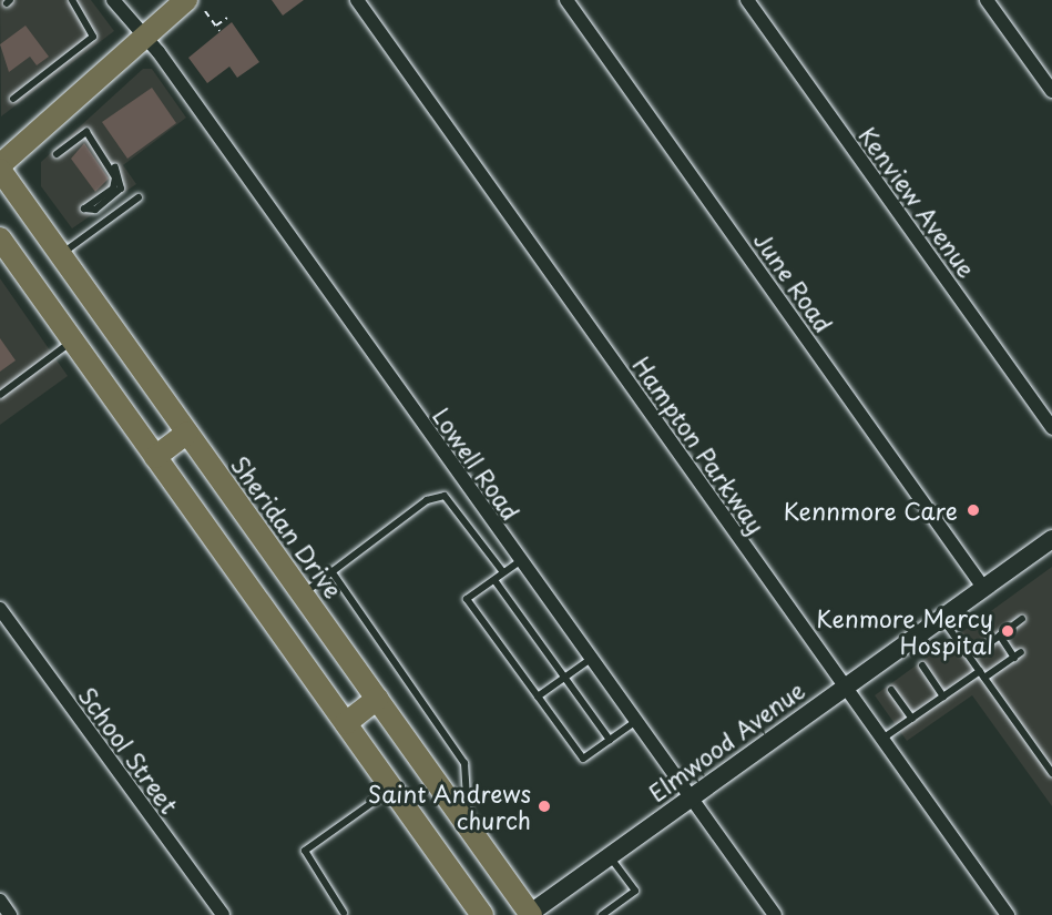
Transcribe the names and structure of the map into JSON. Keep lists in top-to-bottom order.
{
  "streets": {
    "main road": ["Sheridan Drive"],
    "street": [
      "Kenview Avenue",
      "June Road",
      "Hampton Parkway",
      "Lowell Road",
      "Elmwood Avenue",
      "School Street"
    ]
  },
  "crossings": [
    ["June Road", "Elmwood Avenue"],
    ["Hampton Parkway", "Elmwood Avenue"],
    ["Lowell Road", "Elmwood Avenue"],
    ["Sheridan Drive", "Elmwood Avenue"]
  ],
  "places": ["Kennmore Care", "Kenmore Mercy Hospital", "Saint Andrews church"]
}
